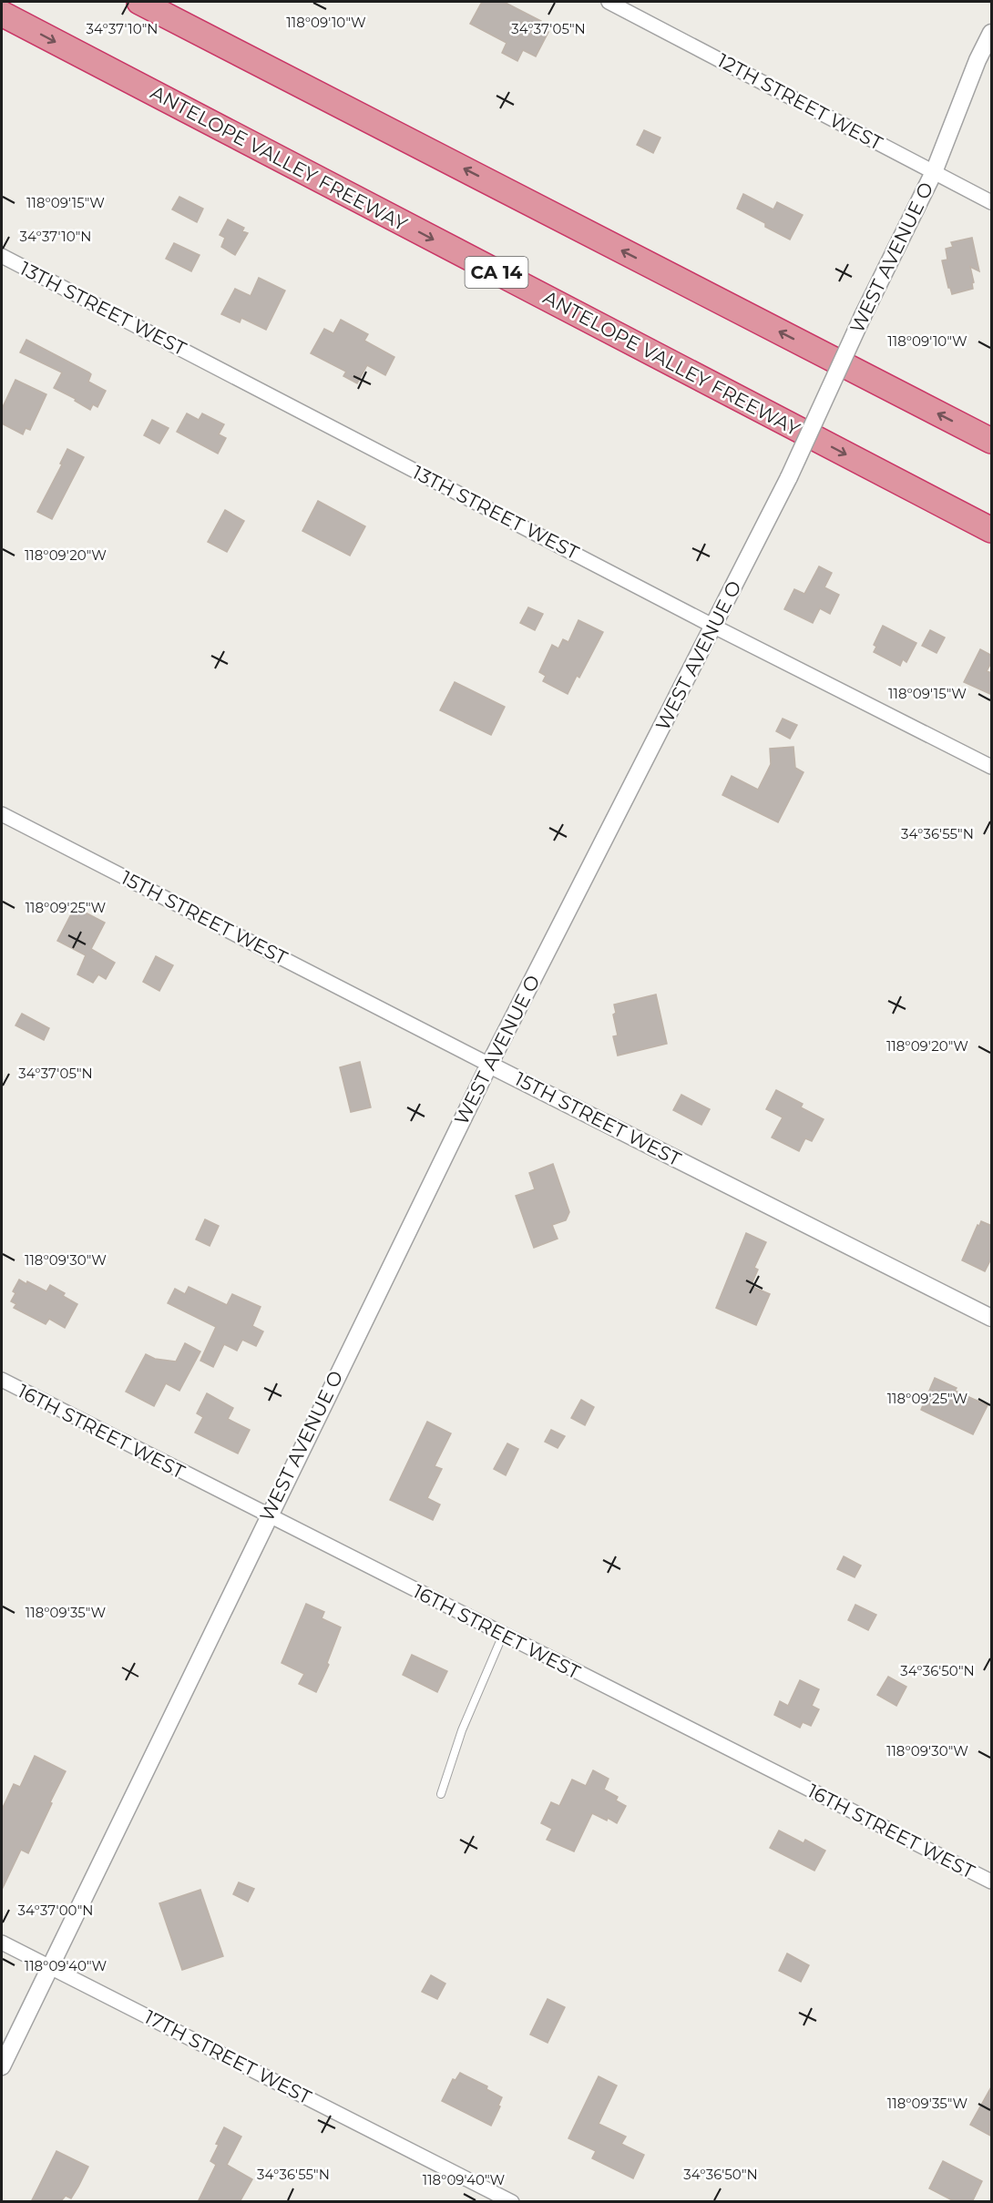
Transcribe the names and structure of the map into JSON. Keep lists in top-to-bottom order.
{
  "streets": {
    "highway": ["ANTELOPE VALLEY FREEWAY", "CA 14"],
    "street": [
      "12TH STREET WEST",
      "WEST AVENUE O",
      "13TH STREET WEST",
      "15TH STREET WEST",
      "16TH STREET WEST",
      "17TH STREET WEST"
    ]
  },
  "crossings": [
    ["12TH STREET WEST", "WEST AVENUE O"],
    ["WEST AVENUE O", "13TH STREET WEST"],
    ["WEST AVENUE O", "15TH STREET WEST"],
    ["WEST AVENUE O", "16TH STREET WEST"],
    ["WEST AVENUE O", "17TH STREET WEST"]
  ],
  "coordinates": [
    "118°09'10\"W",
    "34°37'10\"N",
    "34°37'05\"N",
    "118°09'15\"W",
    "118°09'20\"W",
    "34°36'55\"N",
    "118°09'25\"W",
    "118°09'30\"W",
    "118°09'35\"W",
    "34°36'50\"N",
    "34°37'00\"N",
    "118°09'40\"W"
  ]
}
